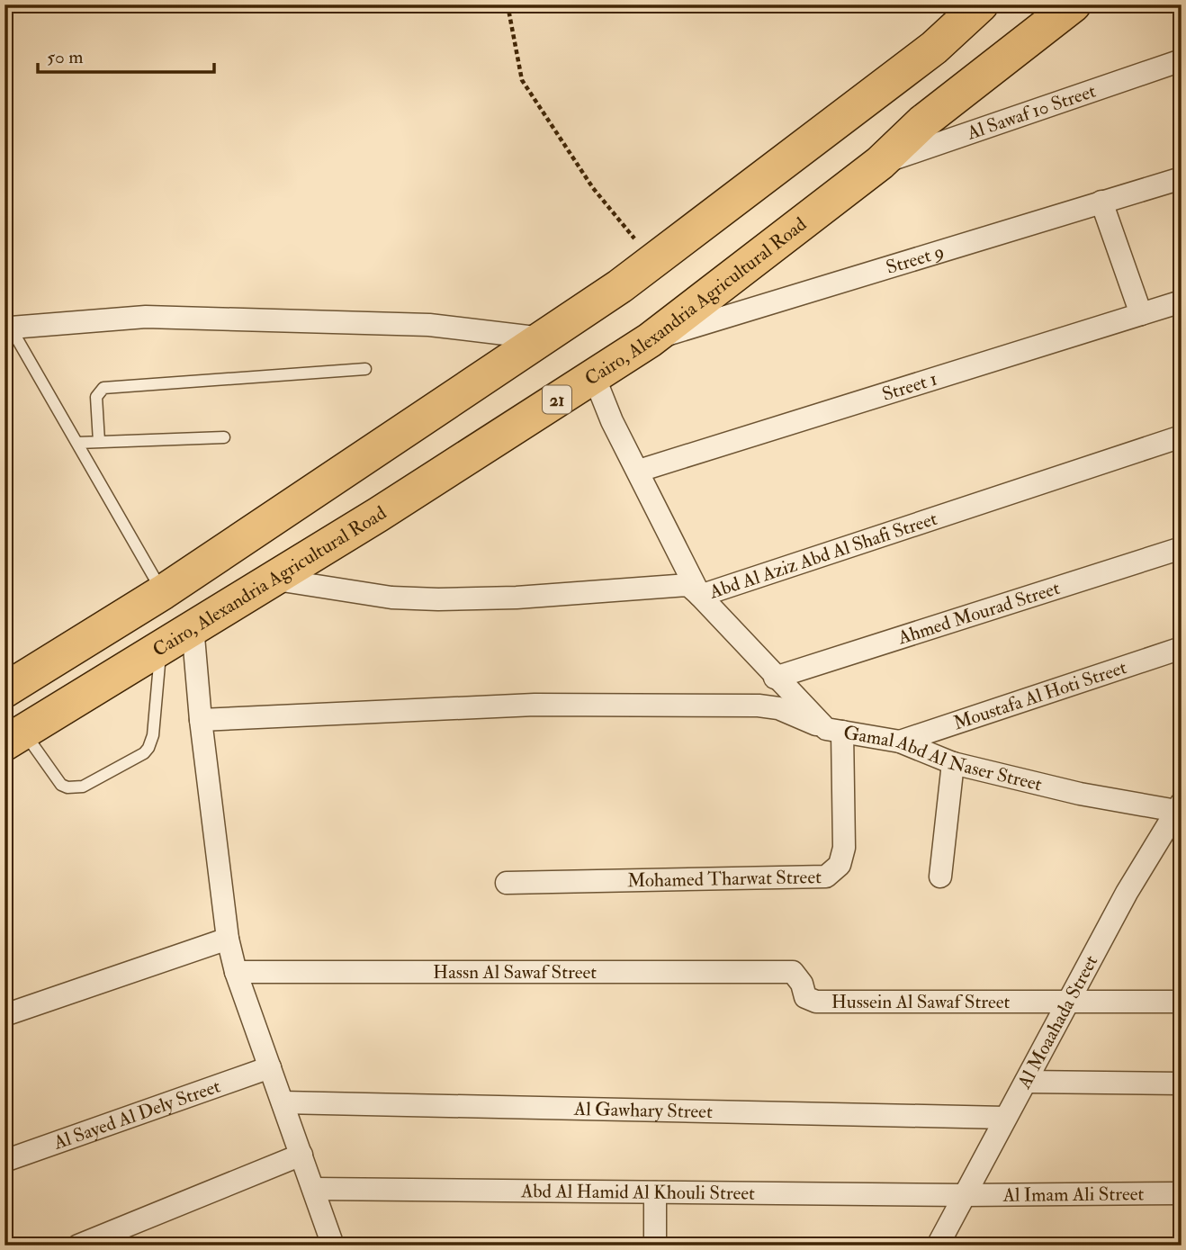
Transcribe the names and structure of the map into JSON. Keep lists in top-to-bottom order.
{
  "streets": {
    "highway": ["Cairo, Alexandria Agricultural Road", "21"],
    "street": [
      "Al Sawaf 10 Street",
      "Street 9",
      "Street 1",
      "Abd Al Aziz Abd Al Shafi Street",
      "Ahmed Mourad Street",
      "Moustafa Al Hoti Street",
      "Gamal Abd Al Naser Street",
      "Mohamed Tharwat Street",
      "Hassn Al Sawaf Street",
      "Hussein Al Sawaf Street",
      "Al Moaahada Street",
      "Al Gawhary Street",
      "Al Sayed Al Dely Street",
      "Abd Al Hamid Al Khouli Street",
      "Al Imam Ali Street"
    ]
  },
  "crossings": [
    ["Al Sawaf 10 Street", "Cairo, Alexandria Agricultural Road"],
    ["Street 9", "Cairo, Alexandria Agricultural Road"],
    ["Cairo, Alexandria Agricultural Road", "Abd Al Aziz Abd Al Shafi Street"],
    ["Cairo, Alexandria Agricultural Road", "Gamal Abd Al Naser Street"],
    ["Street 1", "Gamal Abd Al Naser Street"],
    ["Abd Al Aziz Abd Al Shafi Street", "Gamal Abd Al Naser Street"],
    ["Ahmed Mourad Street", "Gamal Abd Al Naser Street"],
    ["Moustafa Al Hoti Street", "Gamal Abd Al Naser Street"],
    ["Gamal Abd Al Naser Street", "Mohamed Tharwat Street"],
    ["Gamal Abd Al Naser Street", "Al Moaahada Street"],
    ["Hassn Al Sawaf Street", "Hussein Al Sawaf Street"],
    ["Hussein Al Sawaf Street", "Al Moaahada Street"],
    ["Al Moaahada Street", "Al Gawhary Street"],
    ["Al Moaahada Street", "Abd Al Hamid Al Khouli Street"],
    ["Al Moaahada Street", "Al Imam Ali Street"],
    ["Abd Al Hamid Al Khouli Street", "Al Imam Ali Street"]
  ],
  "scale_bar": "50 m"
}
